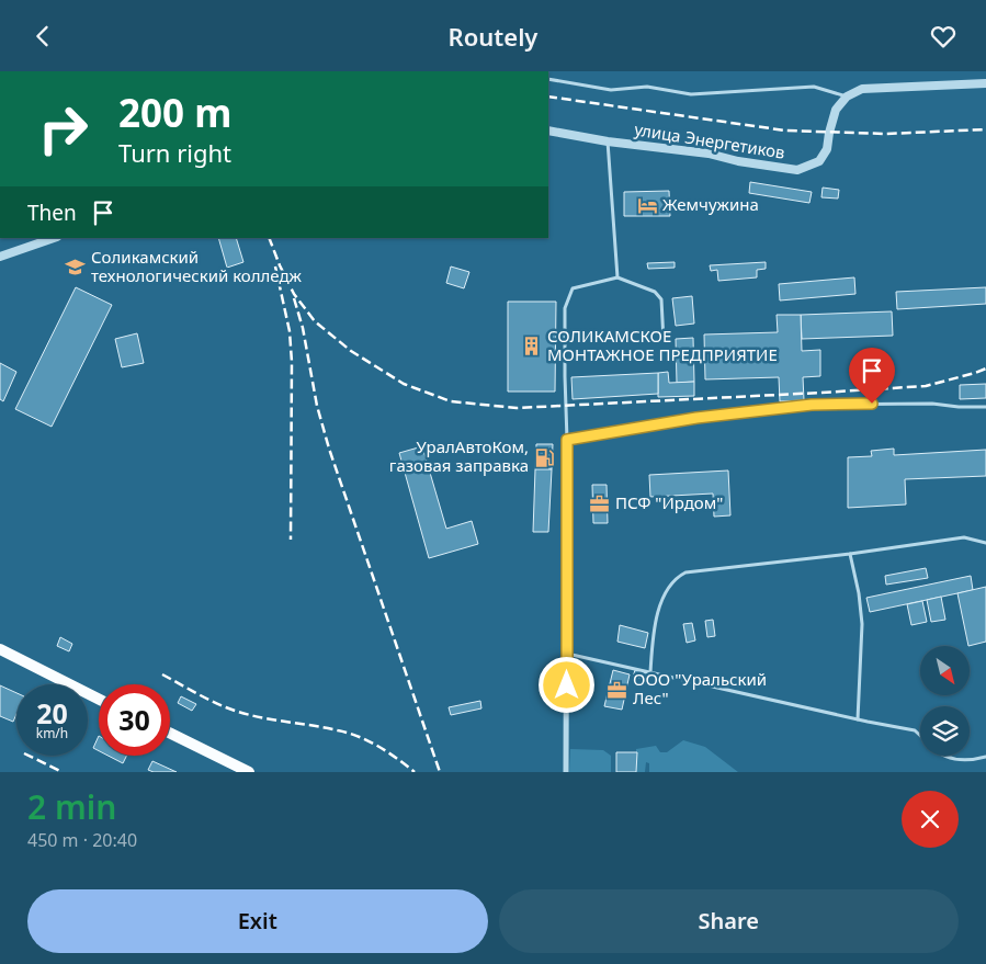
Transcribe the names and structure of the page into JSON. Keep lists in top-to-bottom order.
{
  "streets": {
    "street": ["улица Энергетиков"]
  },
  "places": {
    "hotel": ["Жемчужина"],
    "school or university": ["Соликамский технологический колледж"],
    "building": ["СОЛИКАМСКОЕ МОНТАЖНОЕ ПРЕДПРИЯТИЕ"],
    "fuel station": ["УралАвтоКом, газовая заправка"],
    "office": ["ПСФ \"Ирдом\"", "ООО \"Уральский Лес\""]
  },
  "north": "bottom right",
  "page": {
    "header": "Routely",
    "turn": ["200 m", "Turn right"],
    "then": "Then",
    "speed": "20 km/h",
    "limit": "30",
    "heading": ["2 min", "450 m · 20:40"],
    "buttons": ["Exit", "Share"]
  }
}
